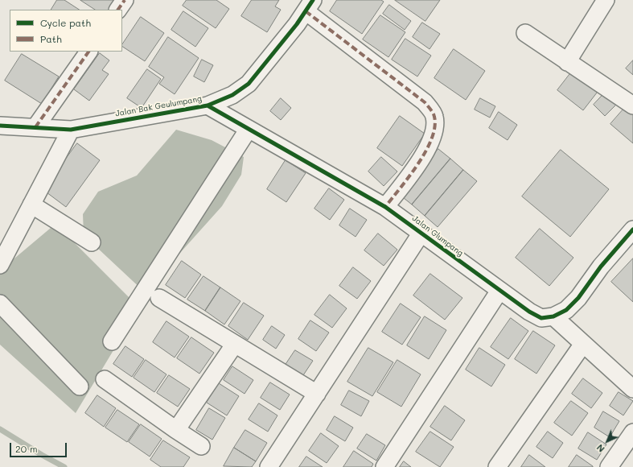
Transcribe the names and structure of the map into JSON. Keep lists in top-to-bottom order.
{
  "streets": {
    "street": ["Jalan Bak Geulumpang", "Jalan Glumpang"]
  },
  "crossings": [
    ["Jalan Bak Geulumpang", "Jalan Glumpang"]
  ],
  "legend": ["Cycle path", "Path"],
  "scale_bar": "20 m",
  "north": "bottom left"
}
